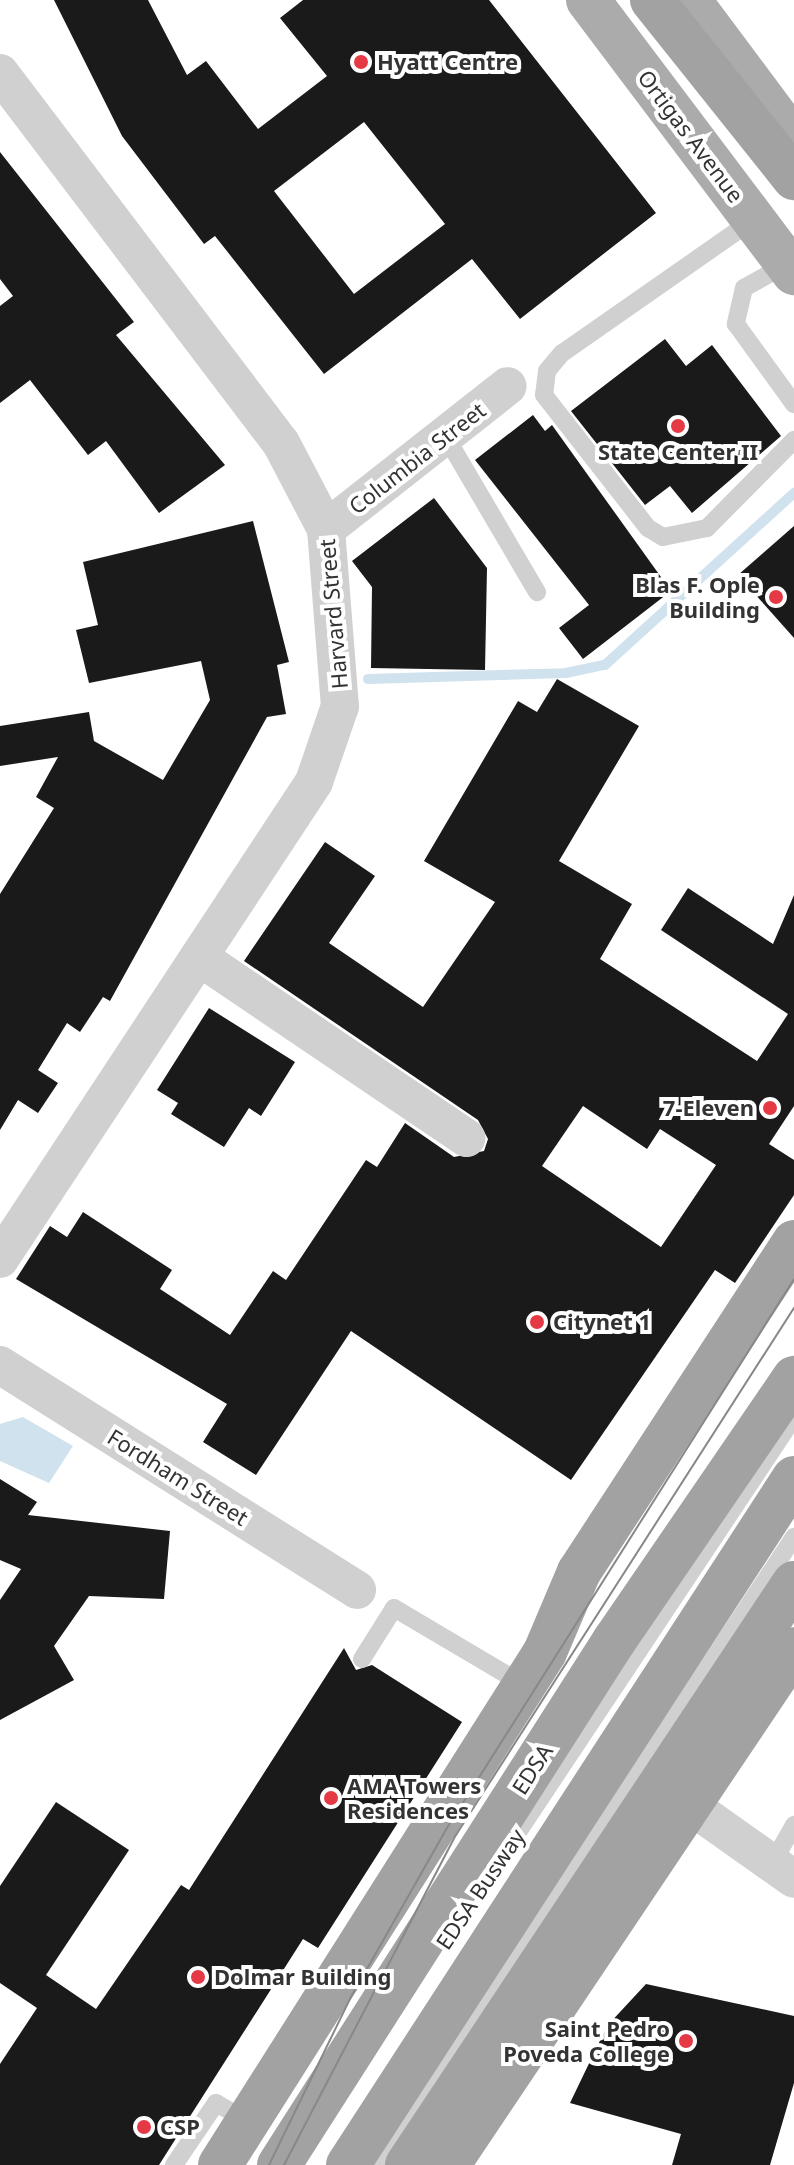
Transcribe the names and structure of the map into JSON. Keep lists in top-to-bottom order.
{
  "streets": {
    "highway": ["EDSA"],
    "main road": ["Ortigas Avenue"],
    "street": ["Columbia Street", "Harvard Street", "Fordham Street"],
    "lane": ["EDSA Busway"]
  },
  "crossings": [
    ["Columbia Street", "Harvard Street"],
    ["EDSA", "EDSA Busway"]
  ],
  "places": [
    "Hyatt Centre",
    "State Center II",
    "Blas F. Ople Building",
    "7-Eleven",
    "Citynet 1",
    "AMA Towers Residences",
    "Dolmar Building",
    "Saint Pedro Poveda College",
    "CSP"
  ]
}
